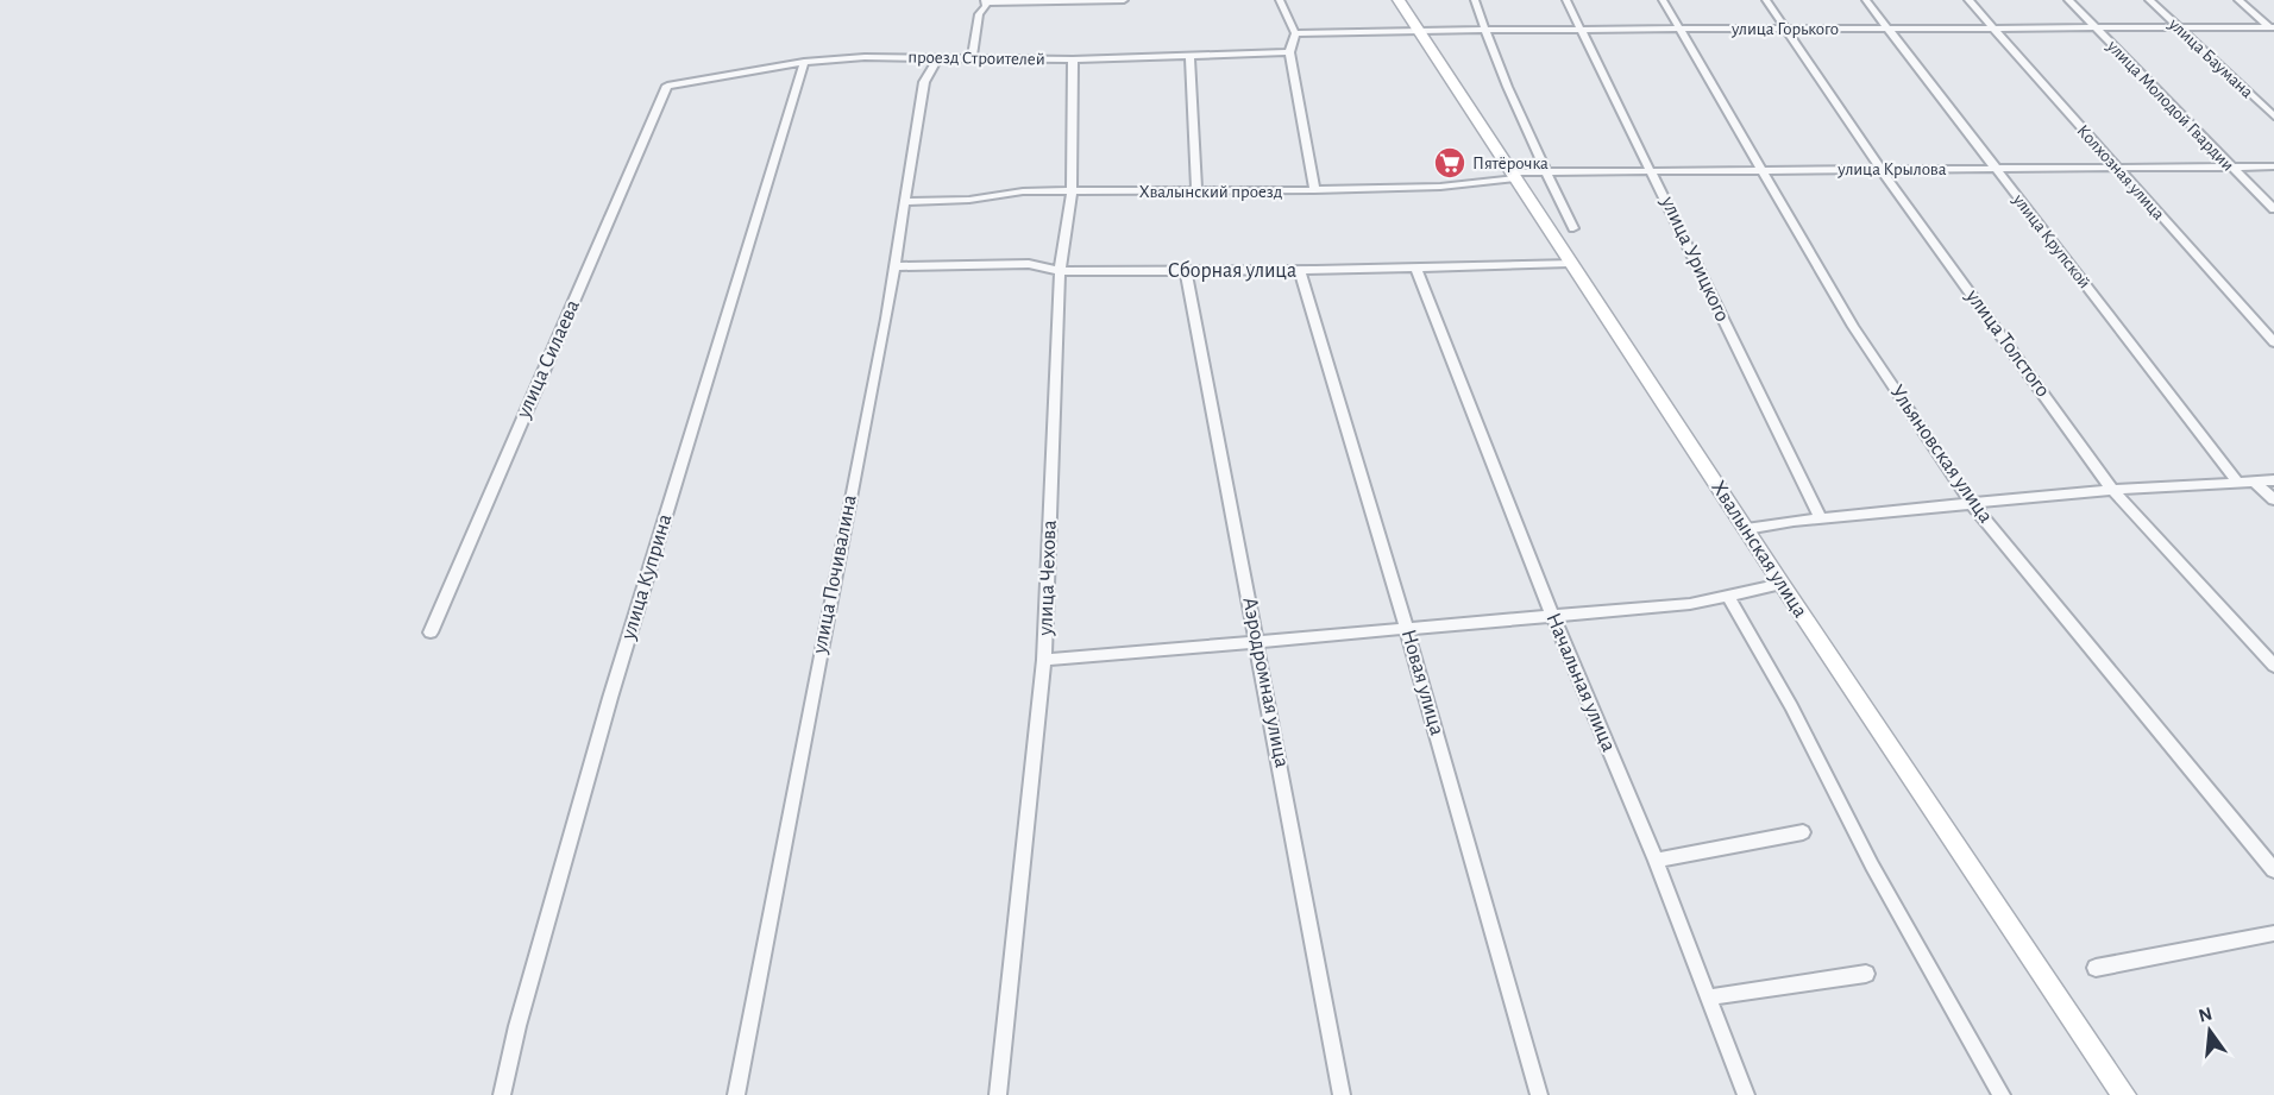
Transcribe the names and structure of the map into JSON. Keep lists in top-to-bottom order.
{
  "streets": {
    "street": [
      "улица Горького",
      "проезд Строителей",
      "улица Баумана",
      "улица Молодой Гвардии",
      "улица Крылова",
      "Колхозная улица",
      "Хвалынский проезд",
      "улица Крупской",
      "улица Урицкого",
      "Сборная улица",
      "улица Толстого",
      "улица Силаева",
      "Ульяновская улица",
      "Хвалынская улица",
      "улица Почивалина",
      "улица Куприна",
      "улица Чехова",
      "Аэродромная улица",
      "Новая улица",
      "Начальная улица"
    ]
  },
  "crossings": [
    ["улица Горького", "улица Баумана"],
    ["улица Горького", "улица Молодой Гвардии"],
    ["улица Горького", "Колхозная улица"],
    ["улица Горького", "улица Крупской"],
    ["улица Горького", "улица Урицкого"],
    ["улица Горького", "улица Толстого"],
    ["улица Горького", "Ульяновская улица"],
    ["улица Горького", "Хвалынская улица"],
    ["проезд Строителей", "улица Силаева"],
    ["проезд Строителей", "улица Почивалина"],
    ["проезд Строителей", "улица Куприна"],
    ["проезд Строителей", "улица Чехова"],
    ["улица Молодой Гвардии", "улица Крылова"],
    ["улица Крылова", "Колхозная улица"],
    ["улица Крылова", "Хвалынский проезд"],
    ["улица Крылова", "улица Крупской"],
    ["улица Крылова", "улица Урицкого"],
    ["улица Крылова", "улица Толстого"],
    ["улица Крылова", "Ульяновская улица"],
    ["улица Крылова", "Хвалынская улица"],
    ["Хвалынский проезд", "Хвалынская улица"],
    ["Хвалынский проезд", "улица Почивалина"],
    ["Хвалынский проезд", "улица Чехова"],
    ["Сборная улица", "Хвалынская улица"],
    ["Сборная улица", "улица Почивалина"],
    ["Сборная улица", "улица Чехова"],
    ["Сборная улица", "Аэродромная улица"],
    ["Сборная улица", "Новая улица"],
    ["Сборная улица", "Начальная улица"]
  ],
  "places": {
    "supermarket": ["Пятёрочка"]
  },
  "north": "top"
}
